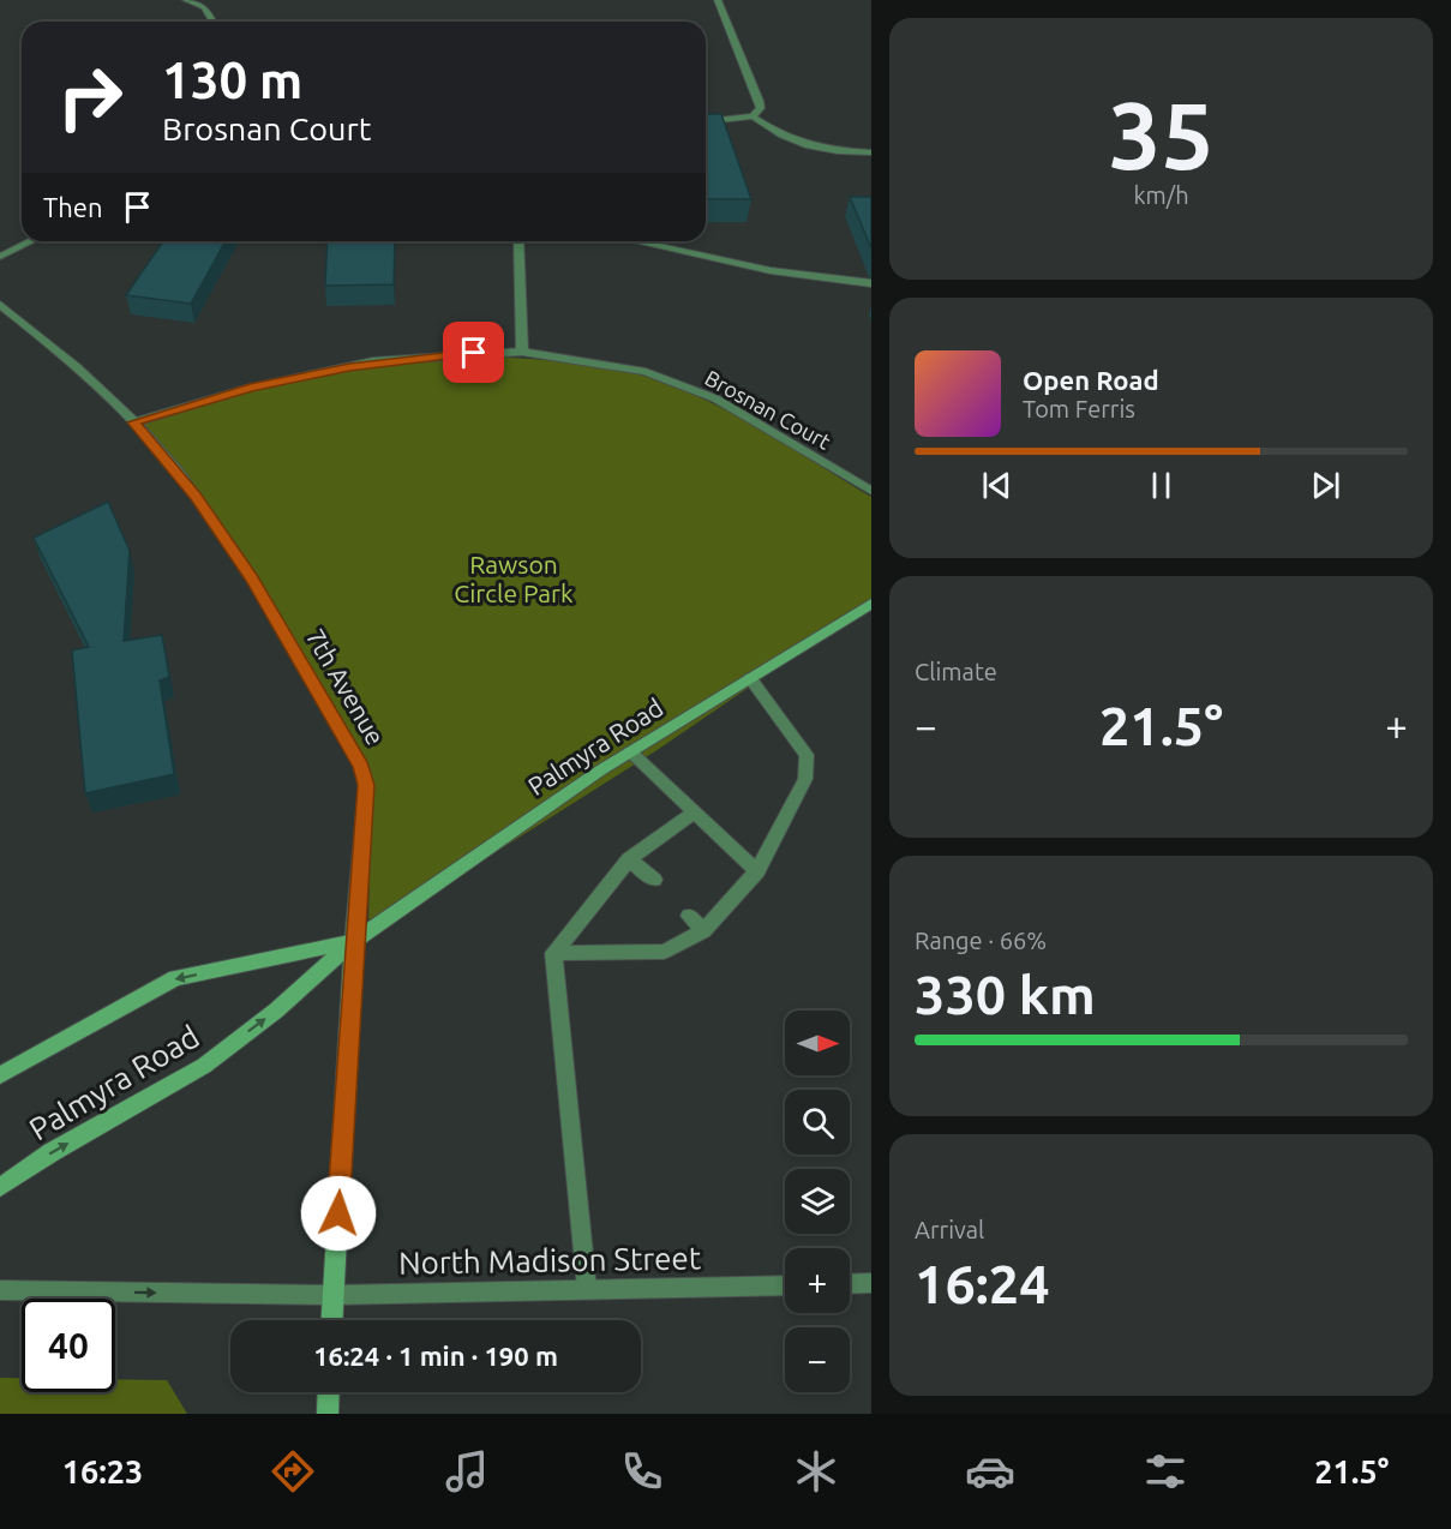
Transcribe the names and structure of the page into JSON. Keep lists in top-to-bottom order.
{
  "streets": {
    "main road": ["7th Avenue", "Palmyra Road"],
    "street": ["Brosnan Court", "North Madison Street"]
  },
  "crossings": [
    ["Brosnan Court", "7th Avenue"],
    ["7th Avenue", "Palmyra Road"],
    ["7th Avenue", "North Madison Street"]
  ],
  "one_way": ["North Madison Street"],
  "parks": ["Rawson Circle Park"],
  "north": "right",
  "page": {
    "tile": [
      ["35", "km/h"],
      "Climate",
      ["Range · 66%", "330 km"],
      ["Arrival", "16:24"]
    ],
    "turn": ["130 m", "Brosnan Court"],
    "then": "Then",
    "song": ["Open Road", "Tom Ferris"],
    "heat": ["−", "21.5°", "+"],
    "map_buttons": ["+", "−"],
    "limit": "40",
    "trip": "16:24 · 1 min · 190 m",
    "tabs": ["16:23", "21.5°"]
  }
}
